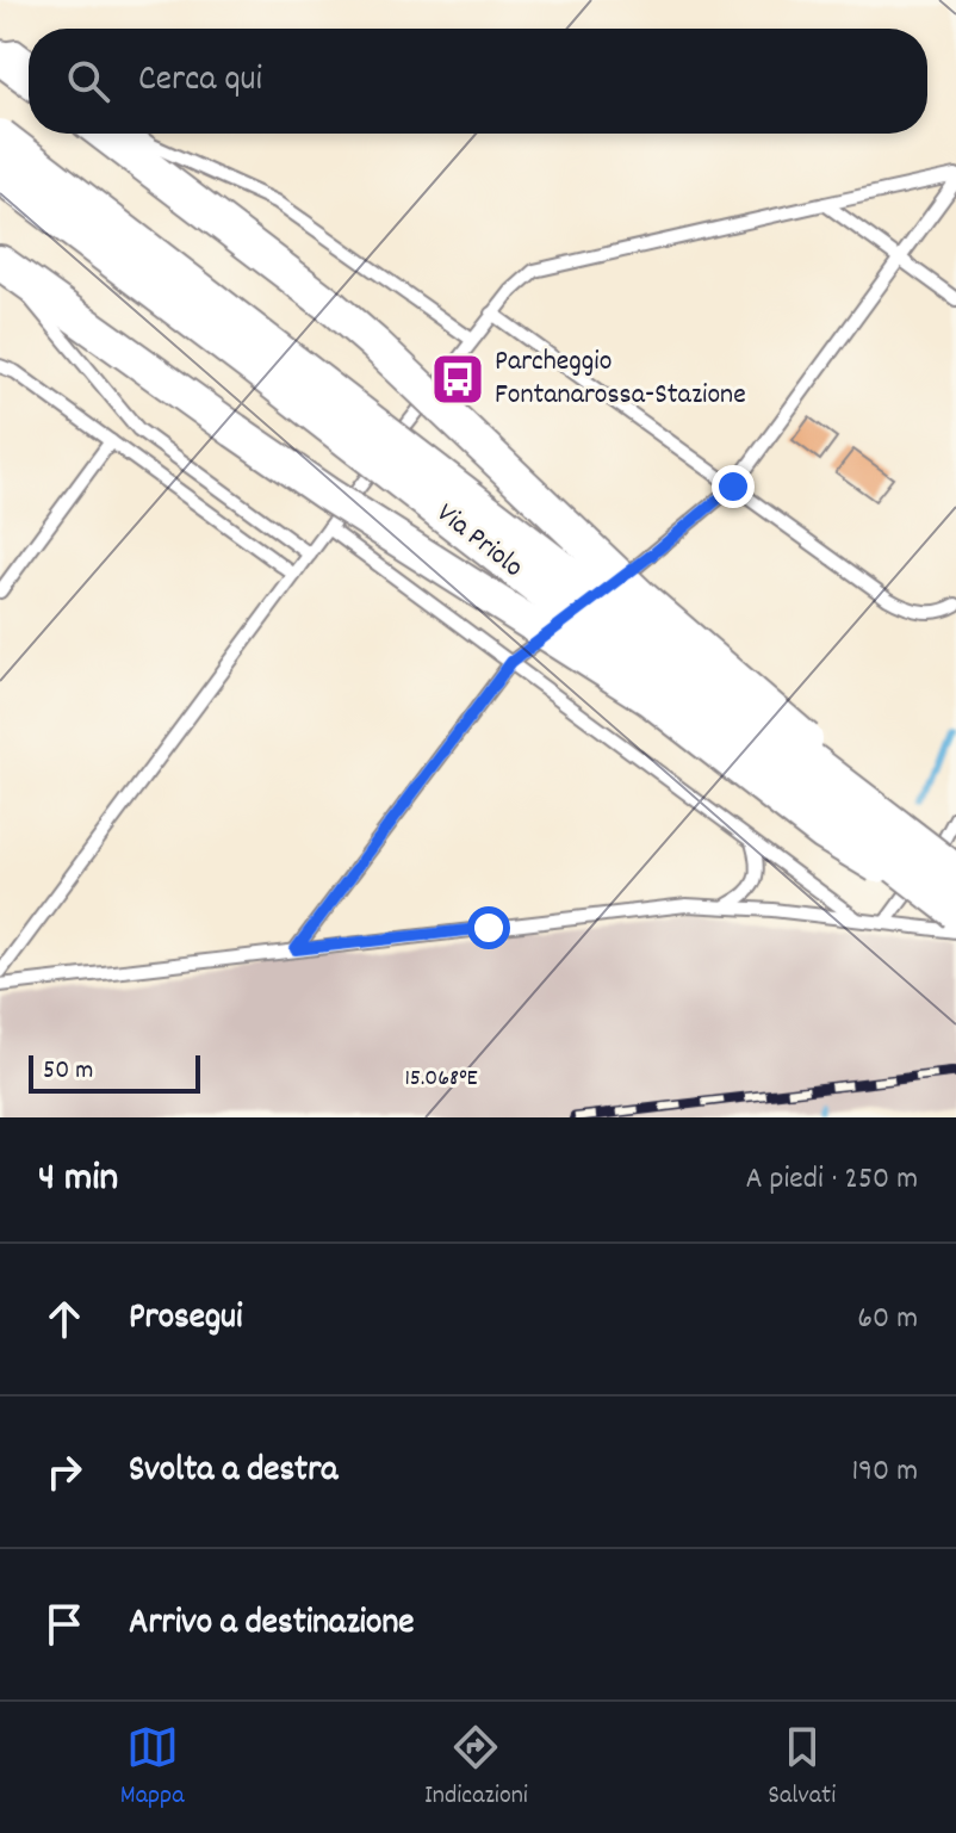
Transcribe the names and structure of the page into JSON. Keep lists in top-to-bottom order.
{
  "streets": {
    "main road": ["Via Priolo"]
  },
  "places": {
    "bus stop": ["Parcheggio Fontanarossa-Stazione"]
  },
  "scale_bar": "50 m",
  "page": {
    "search": "Cerca qui",
    "scale": "50 m",
    "heading": ["4 min", "A piedi · 250 m"],
    "list": [
      ["Prosegui", "60 m"],
      ["Svolta a destra", "190 m"],
      "Arrivo a destinazione"
    ],
    "nav": ["Mappa", "Indicazioni", "Salvati"]
  },
  "coordinates": ["15.068°E"]
}
